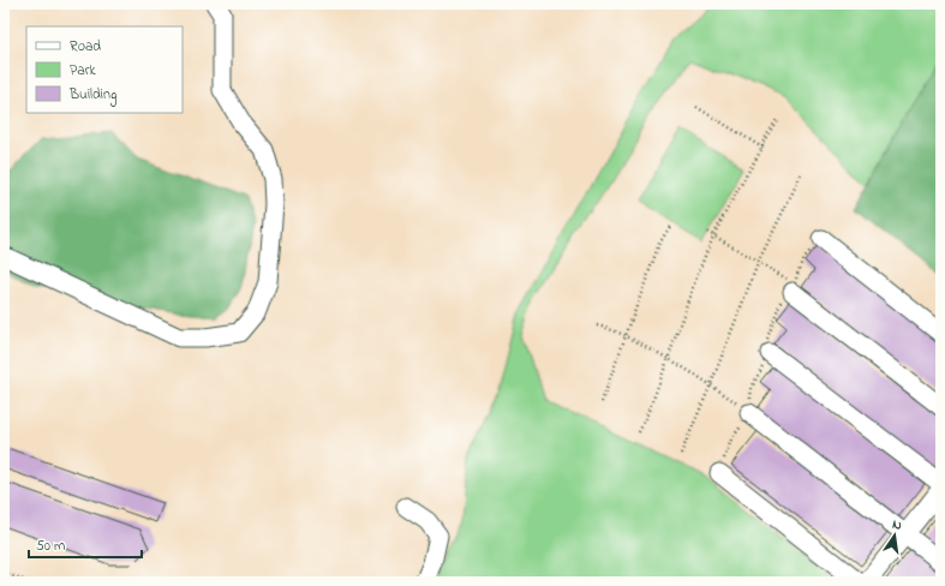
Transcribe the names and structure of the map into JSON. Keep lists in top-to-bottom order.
{
  "legend": ["Road", "Park", "Building"],
  "scale_bar": "50 m",
  "north": "top"
}
